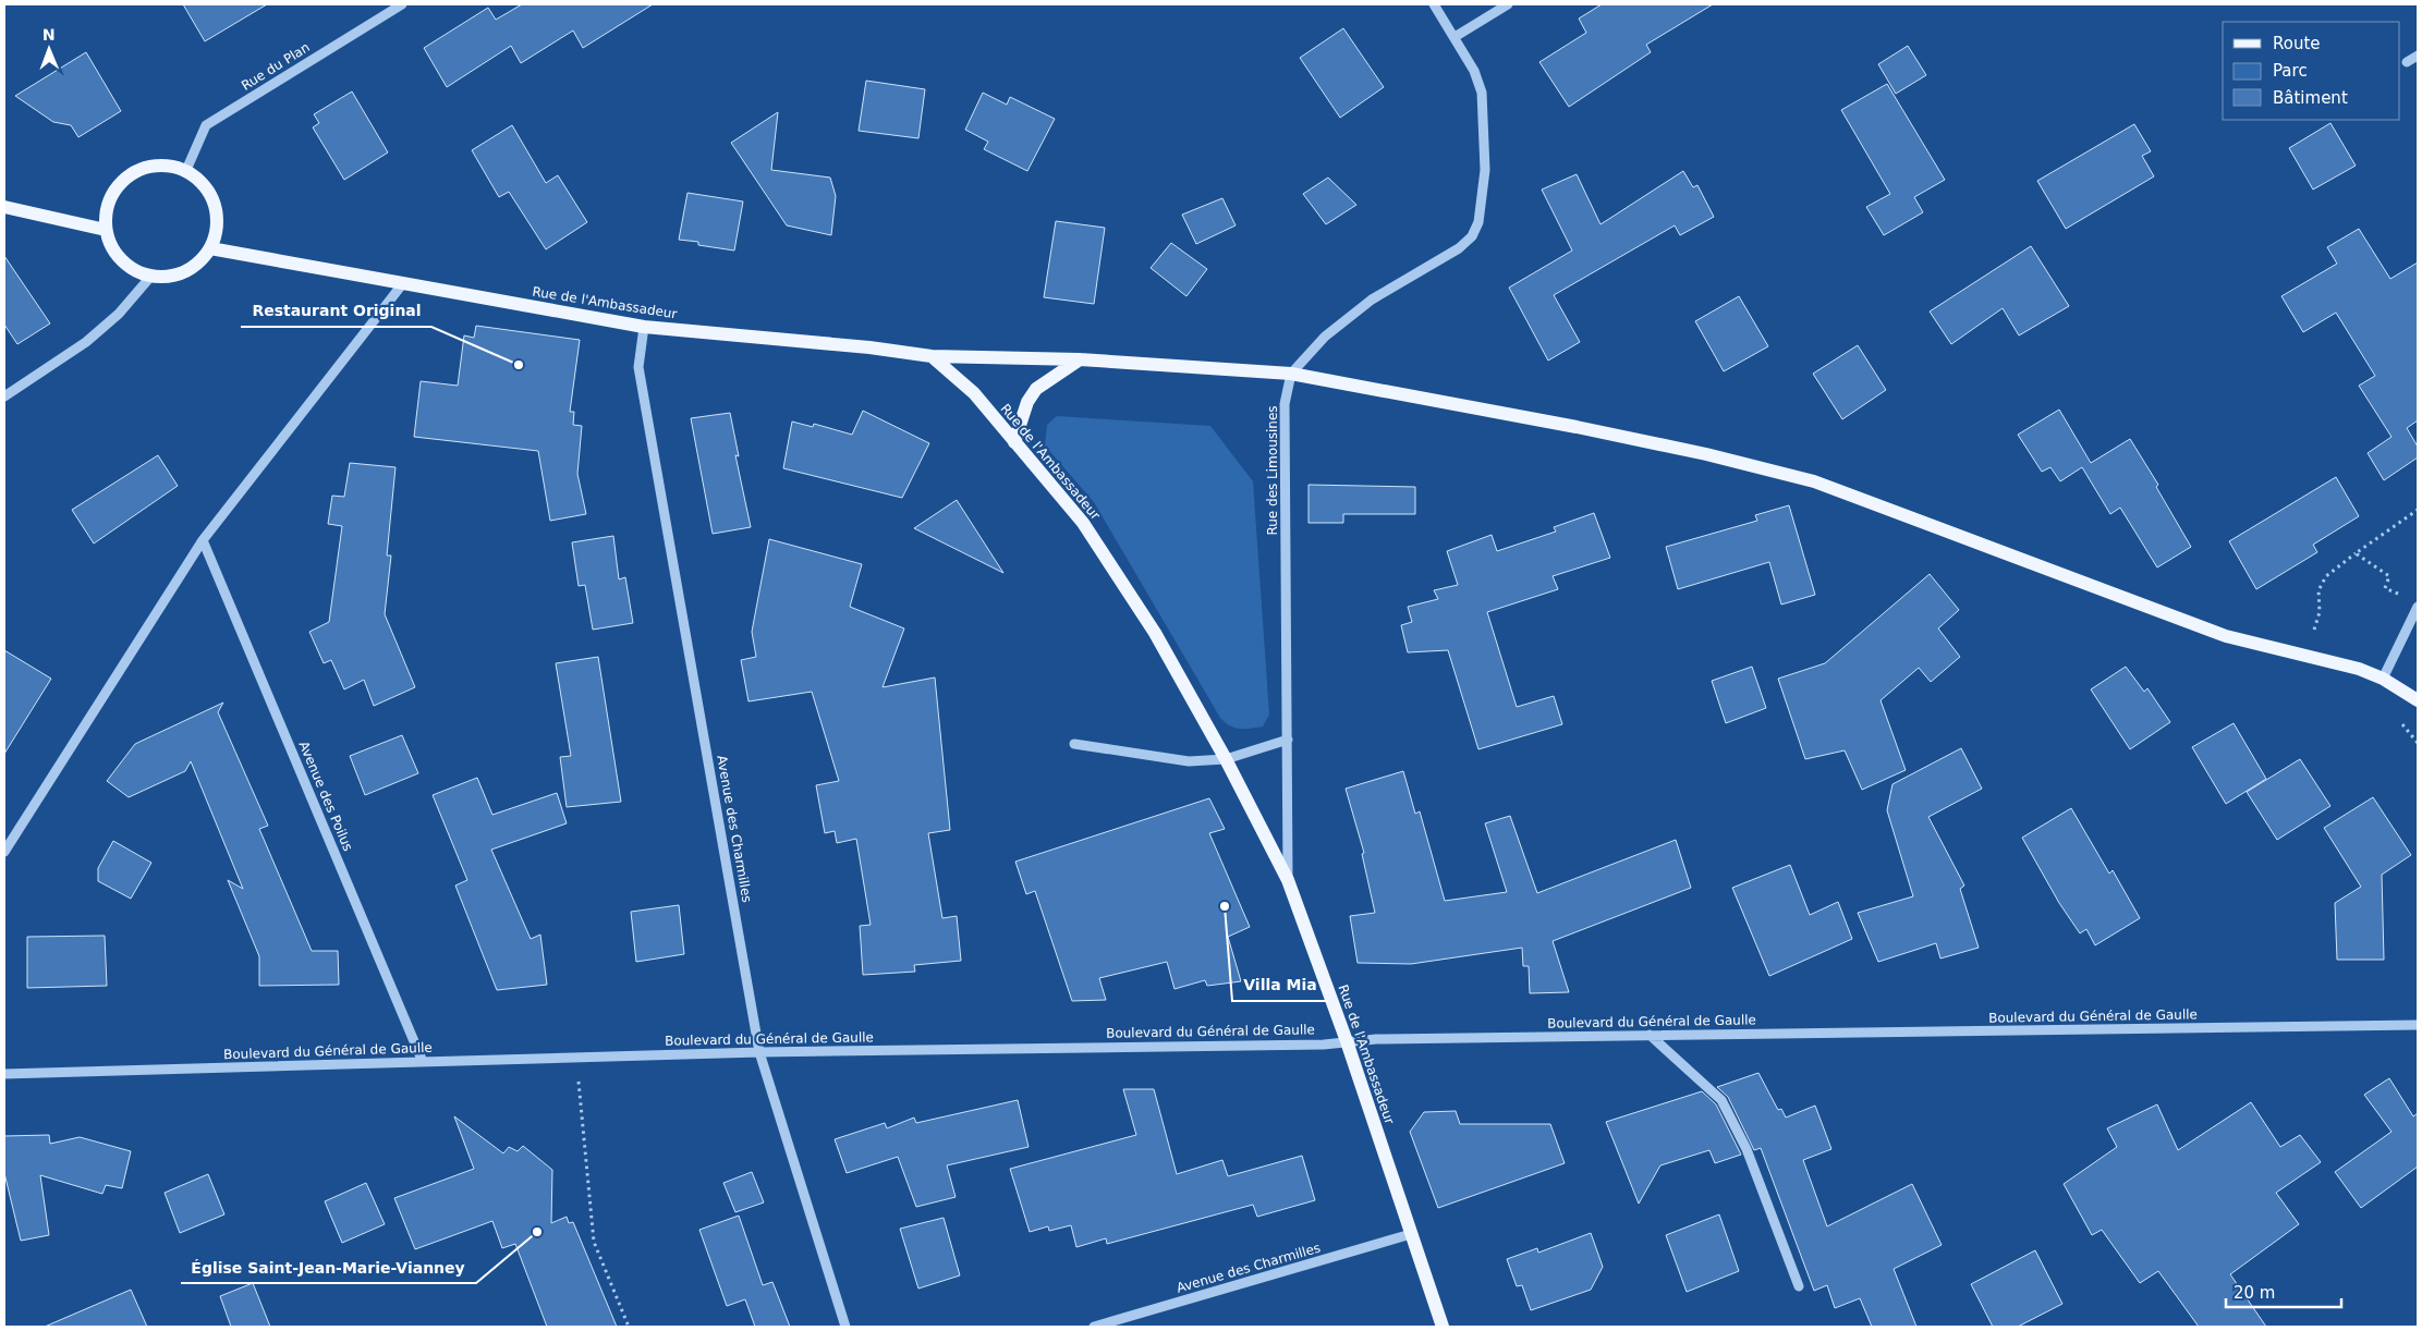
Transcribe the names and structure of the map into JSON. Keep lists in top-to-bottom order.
{
  "streets": {
    "main road": ["Rue de l'Ambassadeur"],
    "street": [
      "Rue du Plan",
      "Rue des Limousines",
      "Avenue des Poilus",
      "Avenue des Charmilles",
      "Boulevard du Général de Gaulle"
    ]
  },
  "crossings": [
    ["Rue du Plan", "Rue de l'Ambassadeur"],
    ["Rue de l'Ambassadeur", "Rue des Limousines"],
    ["Rue de l'Ambassadeur", "Avenue des Charmilles"],
    ["Rue de l'Ambassadeur", "Boulevard du Général de Gaulle"],
    ["Avenue des Poilus", "Boulevard du Général de Gaulle"],
    ["Avenue des Charmilles", "Boulevard du Général de Gaulle"]
  ],
  "places": ["Restaurant Original", "Villa Mia", "Église Saint-Jean-Marie-Vianney"],
  "legend": ["Route", "Parc", "Bâtiment"],
  "scale_bar": "20 m",
  "north": "top"
}
